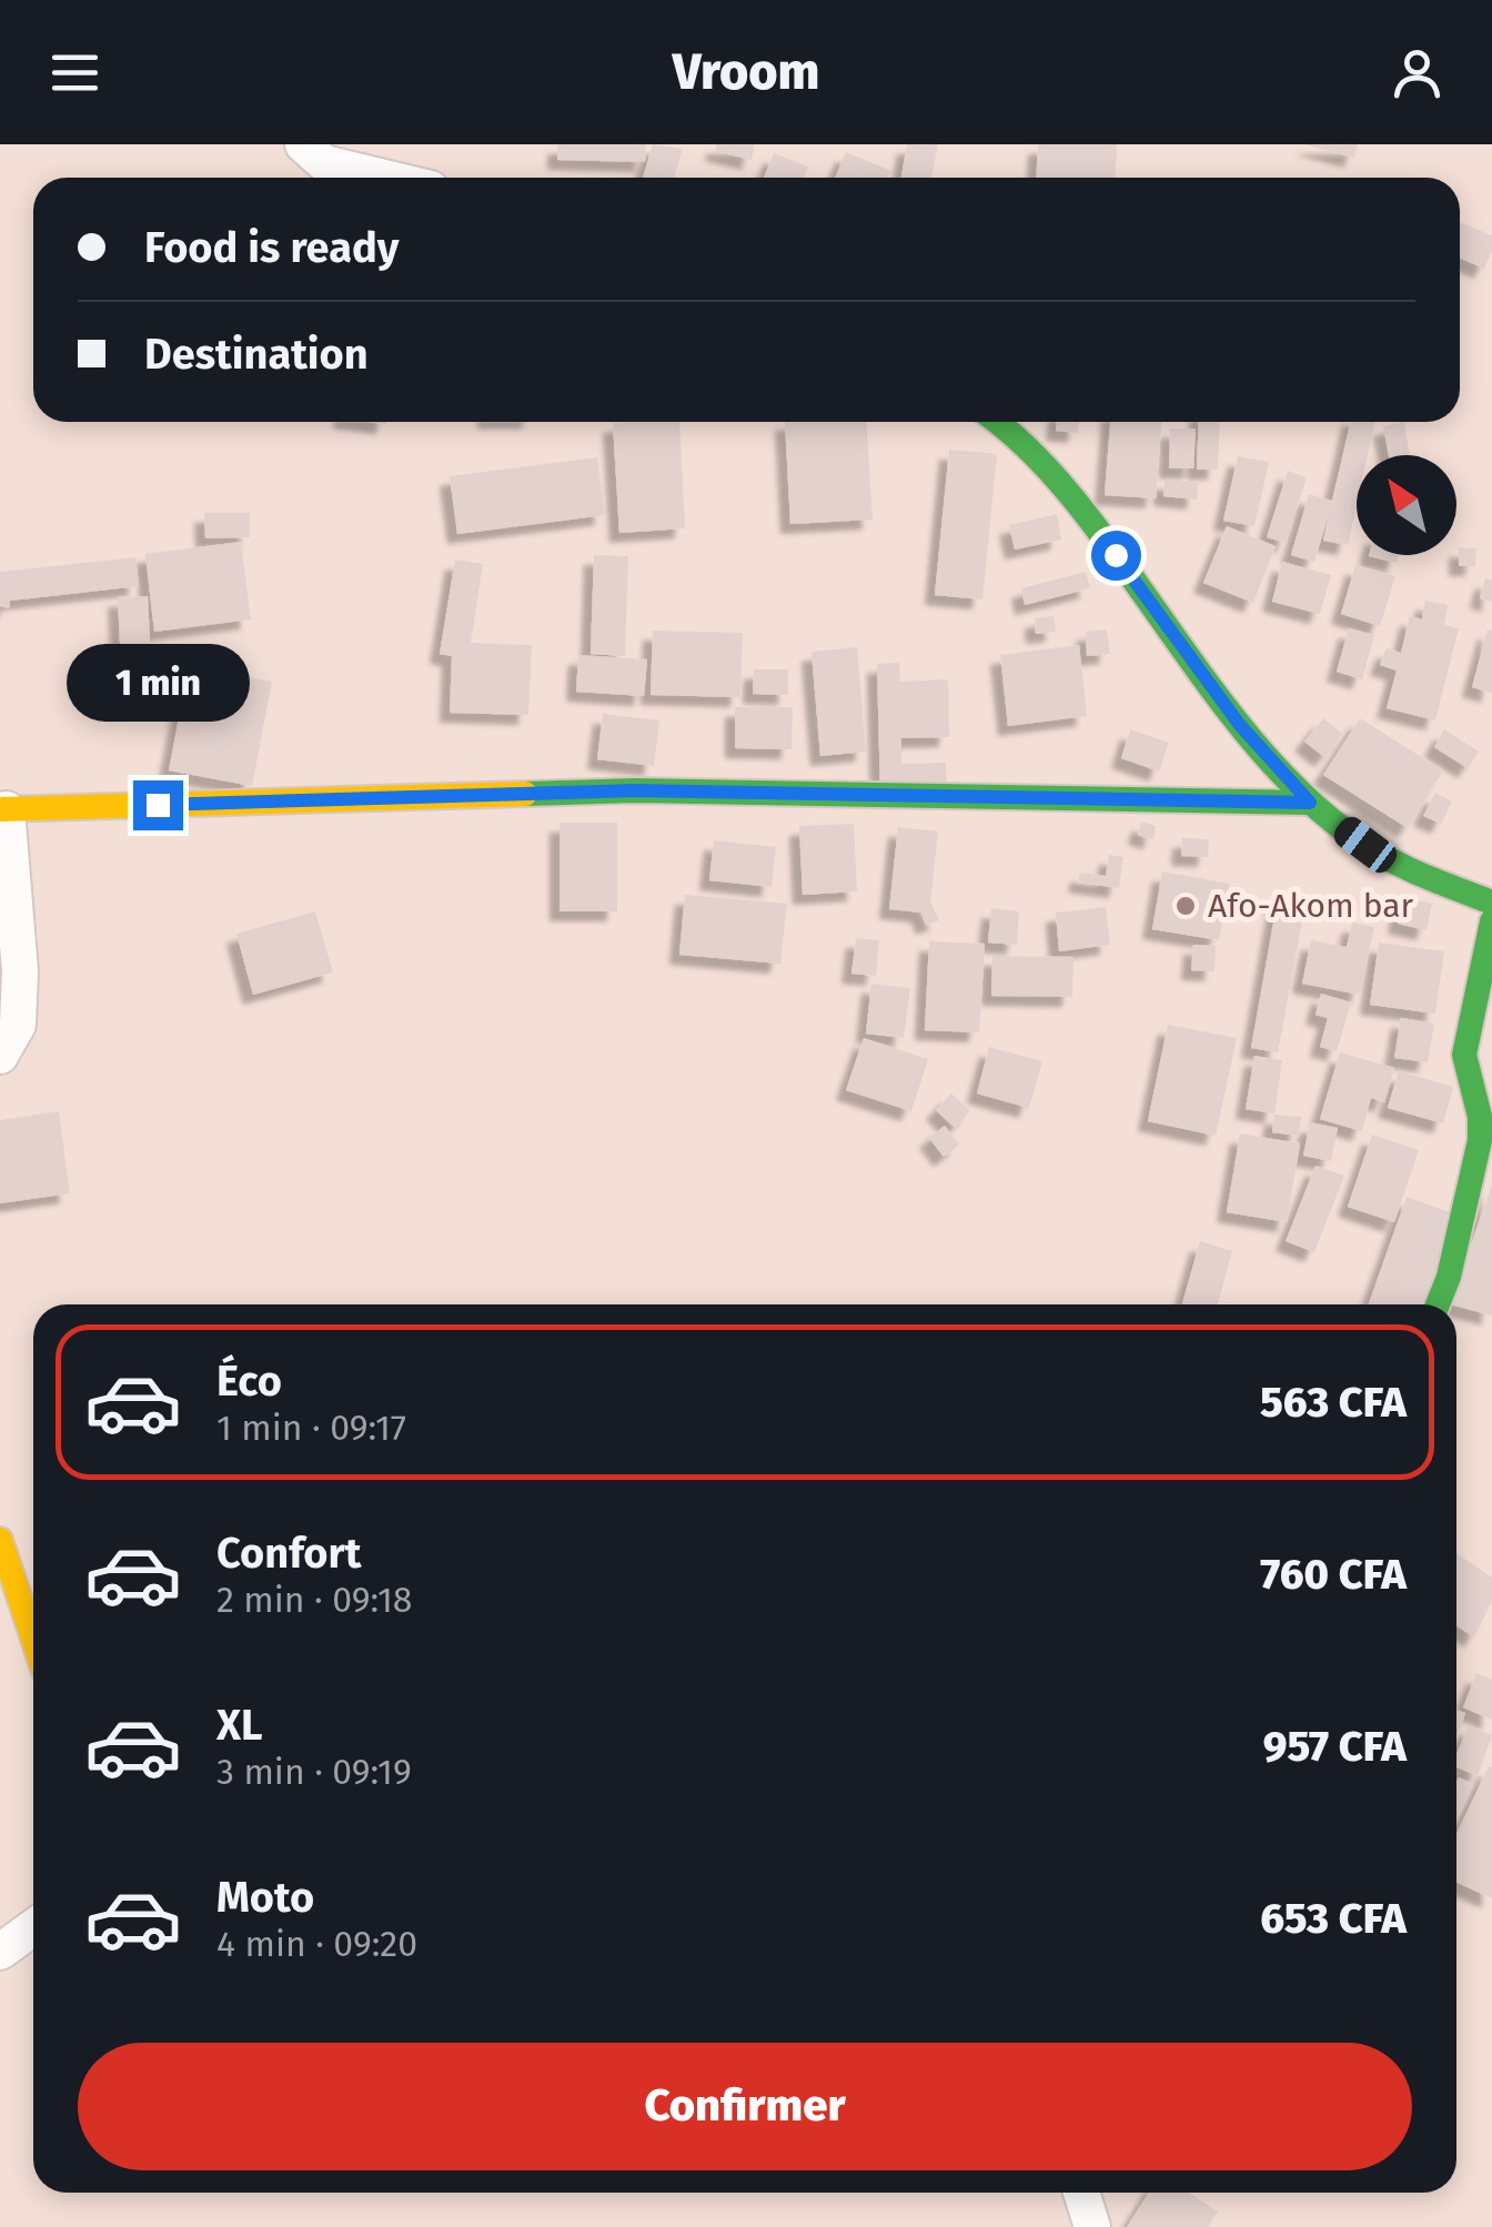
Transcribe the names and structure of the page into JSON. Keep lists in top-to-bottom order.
{
  "places": ["Afo-Akom bar"],
  "north": "top left",
  "page": {
    "header": "Vroom",
    "banner": ["Food is ready", "Destination"],
    "bubble": "1 min",
    "list": [
      {
        "name": "Éco",
        "note": "1 min · 09:17",
        "value": "563 CFA"
      },
      {
        "name": "Confort",
        "note": "2 min · 09:18",
        "value": "760 CFA"
      },
      {
        "name": "XL",
        "note": "3 min · 09:19",
        "value": "957 CFA"
      },
      {
        "name": "Moto",
        "note": "4 min · 09:20",
        "value": "653 CFA"
      }
    ],
    "buttons": "Confirmer"
  }
}
